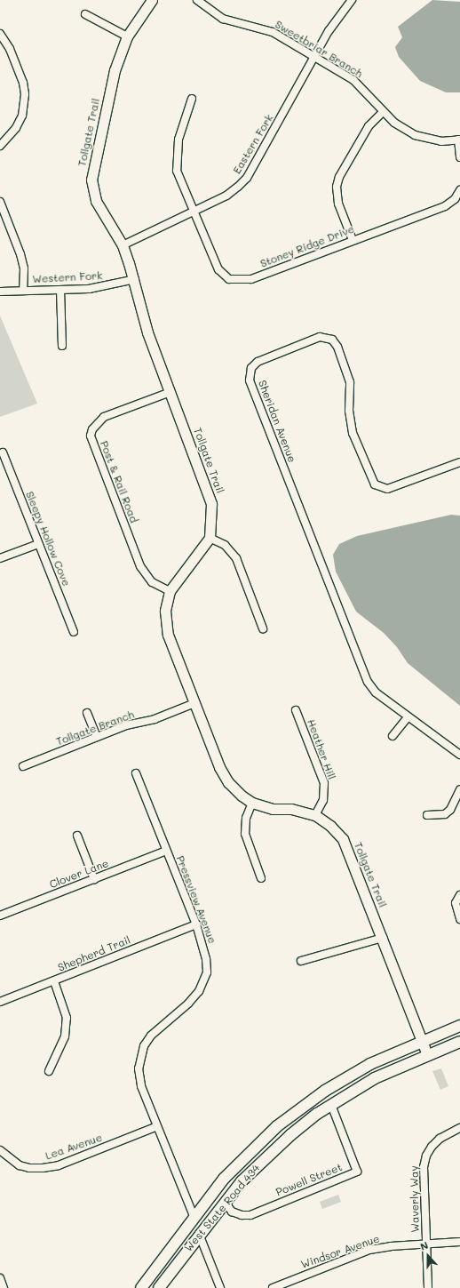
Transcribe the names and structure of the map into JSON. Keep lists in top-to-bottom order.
{
  "streets": {
    "main road": ["West State Road 434"],
    "street": [
      "Sweetbriar Branch",
      "Tollgate Trail",
      "Eastern Fork",
      "Stoney Ridge Drive",
      "Western Fork",
      "Sheridan Avenue",
      "Post & Rail Road",
      "Sleepy Hollow Cove",
      "Tollgate Branch",
      "Heather Hill",
      "Clover Lane",
      "Pressview Avenue",
      "Shepherd Trail",
      "Lea Avenue",
      "Powell Street",
      "Waverly Way",
      "Windsor Avenue"
    ]
  },
  "crossings": [
    ["Sweetbriar Branch", "Eastern Fork"],
    ["Tollgate Trail", "Eastern Fork"],
    ["Tollgate Trail", "Western Fork"],
    ["Tollgate Trail", "Post & Rail Road"],
    ["Tollgate Trail", "Tollgate Branch"],
    ["Tollgate Trail", "Heather Hill"],
    ["Tollgate Trail", "West State Road 434"],
    ["Eastern Fork", "Stoney Ridge Drive"],
    ["Clover Lane", "Pressview Avenue"],
    ["Pressview Avenue", "Shepherd Trail"],
    ["Pressview Avenue", "Lea Avenue"],
    ["Powell Street", "West State Road 434"],
    ["Waverly Way", "Windsor Avenue"]
  ],
  "north": "top"
}
